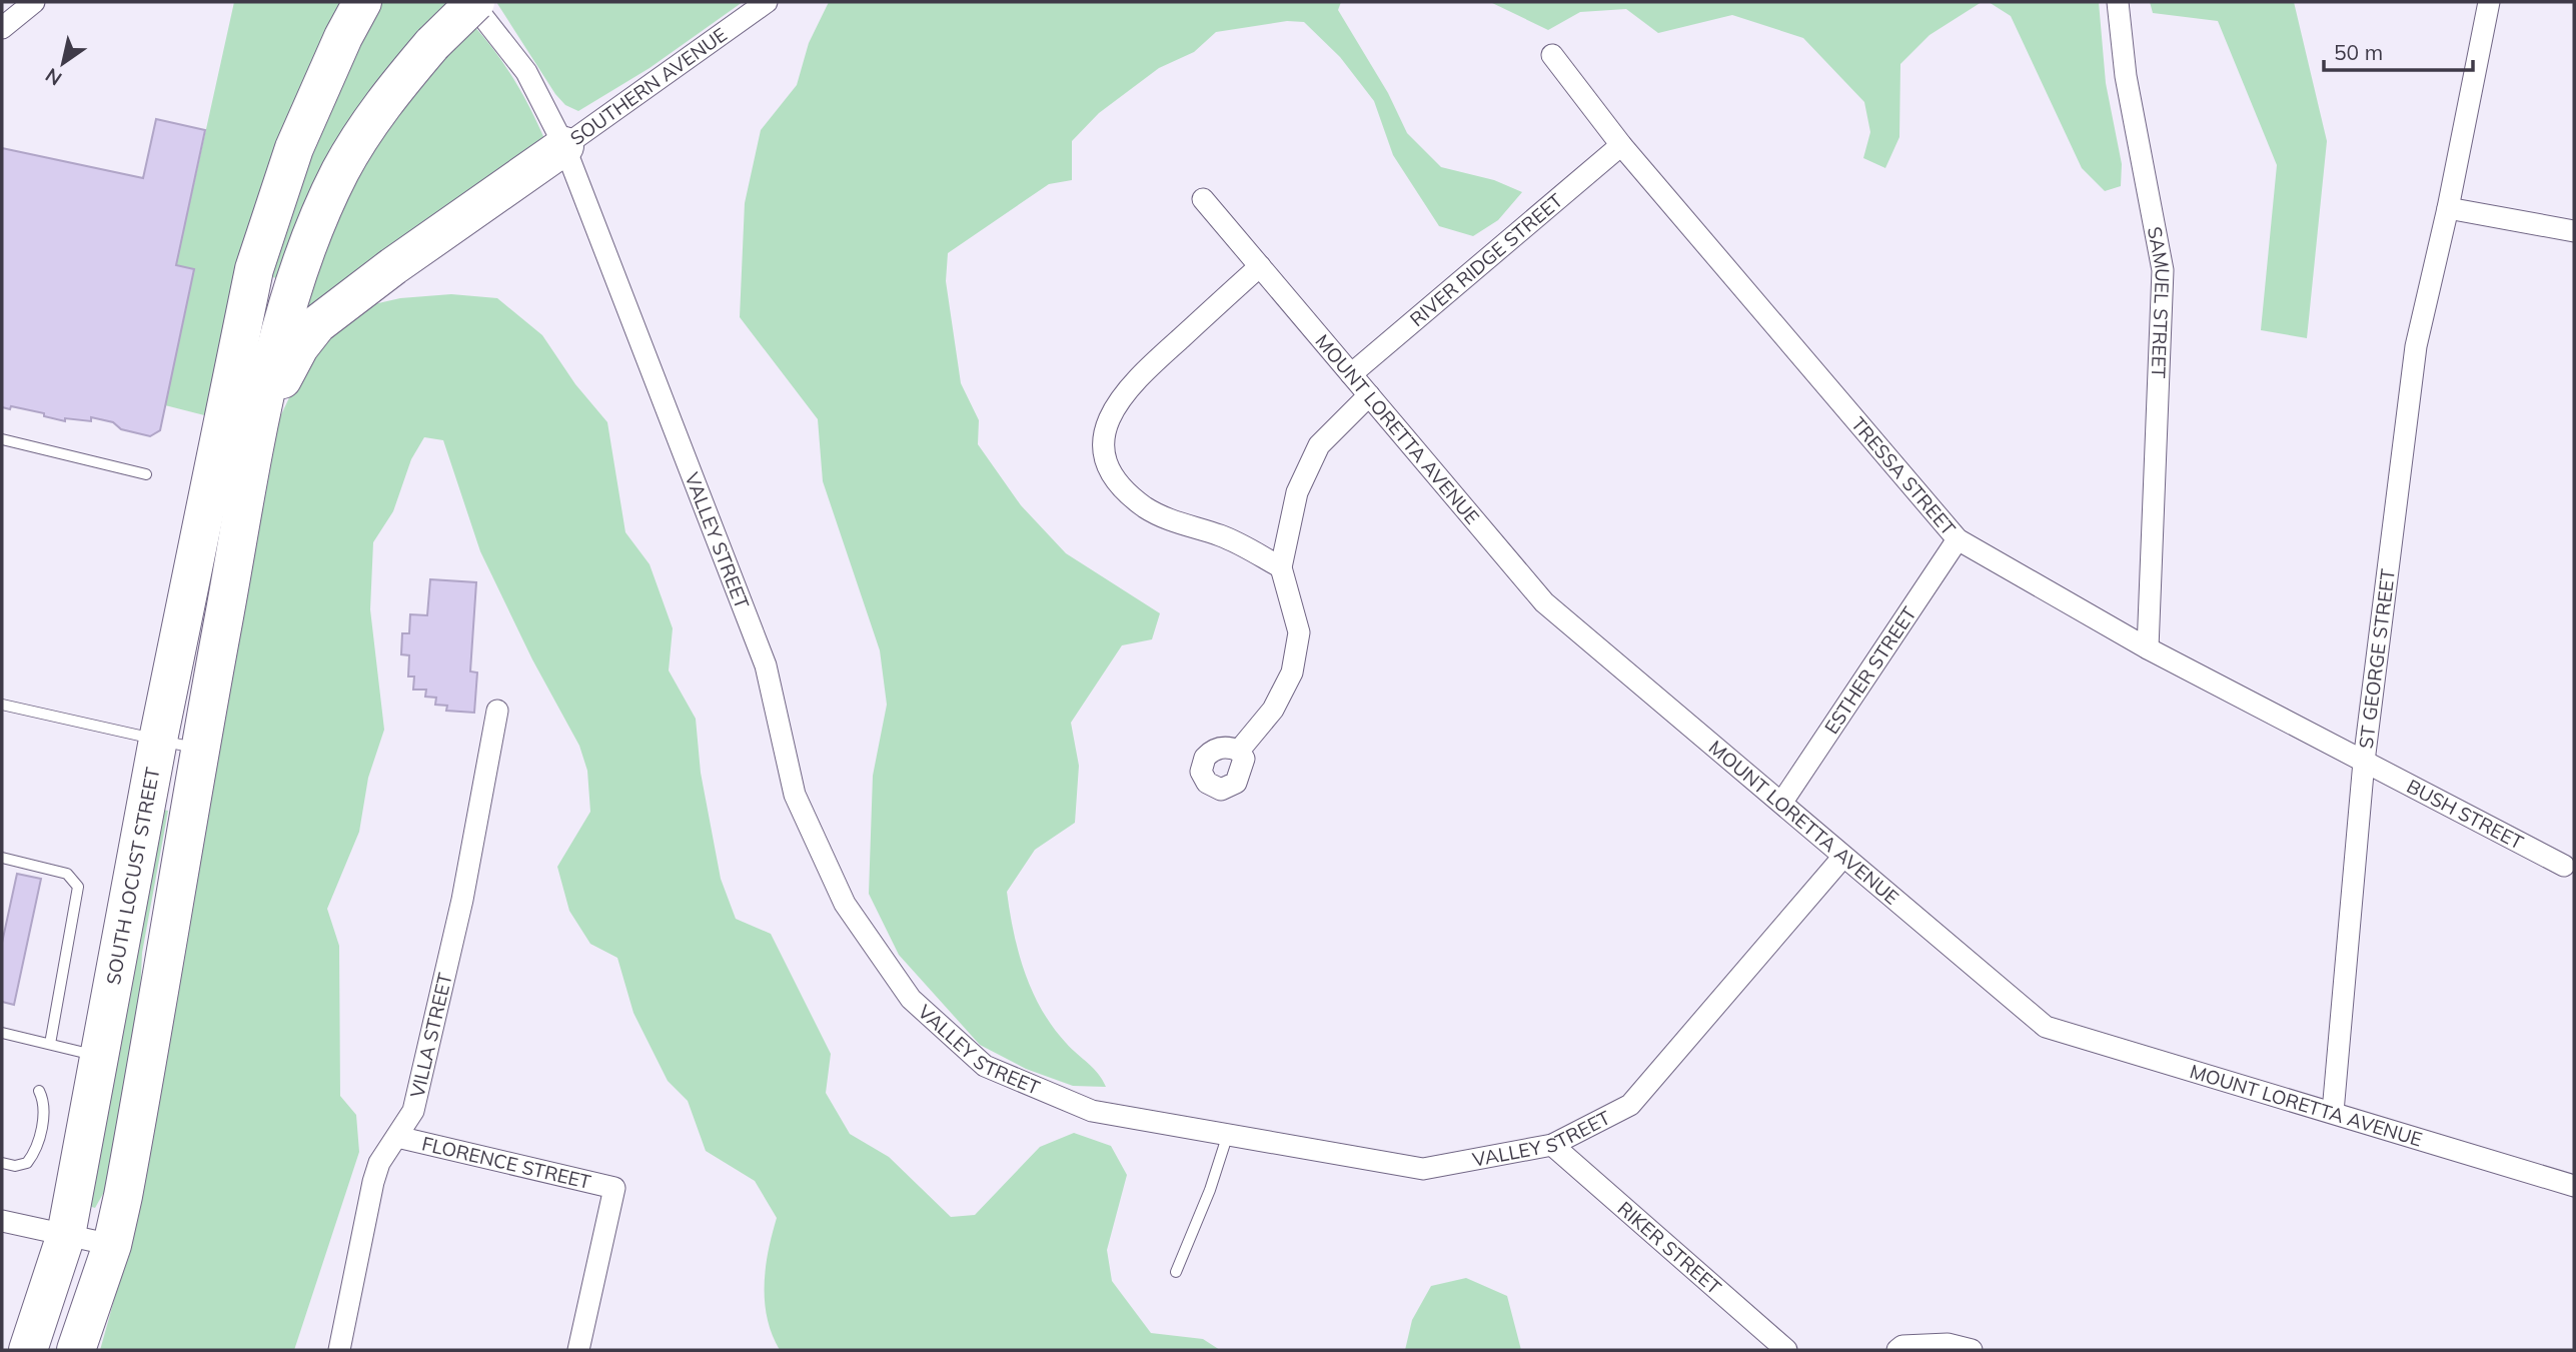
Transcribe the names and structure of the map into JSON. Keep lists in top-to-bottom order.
{
  "streets": {
    "highway": ["SOUTH LOCUST STREET"],
    "street": [
      "SOUTHERN AVENUE",
      "RIVER RIDGE STREET",
      "SAMUEL STREET",
      "MOUNT LORETTA AVENUE",
      "TRESSA STREET",
      "VALLEY STREET",
      "ST GEORGE STREET",
      "ESTHER STREET",
      "BUSH STREET",
      "VILLA STREET",
      "FLORENCE STREET",
      "RIKER STREET"
    ]
  },
  "crossings": [
    ["SOUTHERN AVENUE", "VALLEY STREET"],
    ["RIVER RIDGE STREET", "MOUNT LORETTA AVENUE"],
    ["RIVER RIDGE STREET", "TRESSA STREET"],
    ["SAMUEL STREET", "TRESSA STREET"],
    ["MOUNT LORETTA AVENUE", "VALLEY STREET"],
    ["MOUNT LORETTA AVENUE", "ST GEORGE STREET"],
    ["MOUNT LORETTA AVENUE", "ESTHER STREET"],
    ["TRESSA STREET", "ST GEORGE STREET"],
    ["TRESSA STREET", "ESTHER STREET"],
    ["TRESSA STREET", "BUSH STREET"],
    ["VALLEY STREET", "RIKER STREET"],
    ["ST GEORGE STREET", "BUSH STREET"],
    ["VILLA STREET", "FLORENCE STREET"]
  ],
  "scale_bar": "50 m",
  "north": "bottom left"
}
